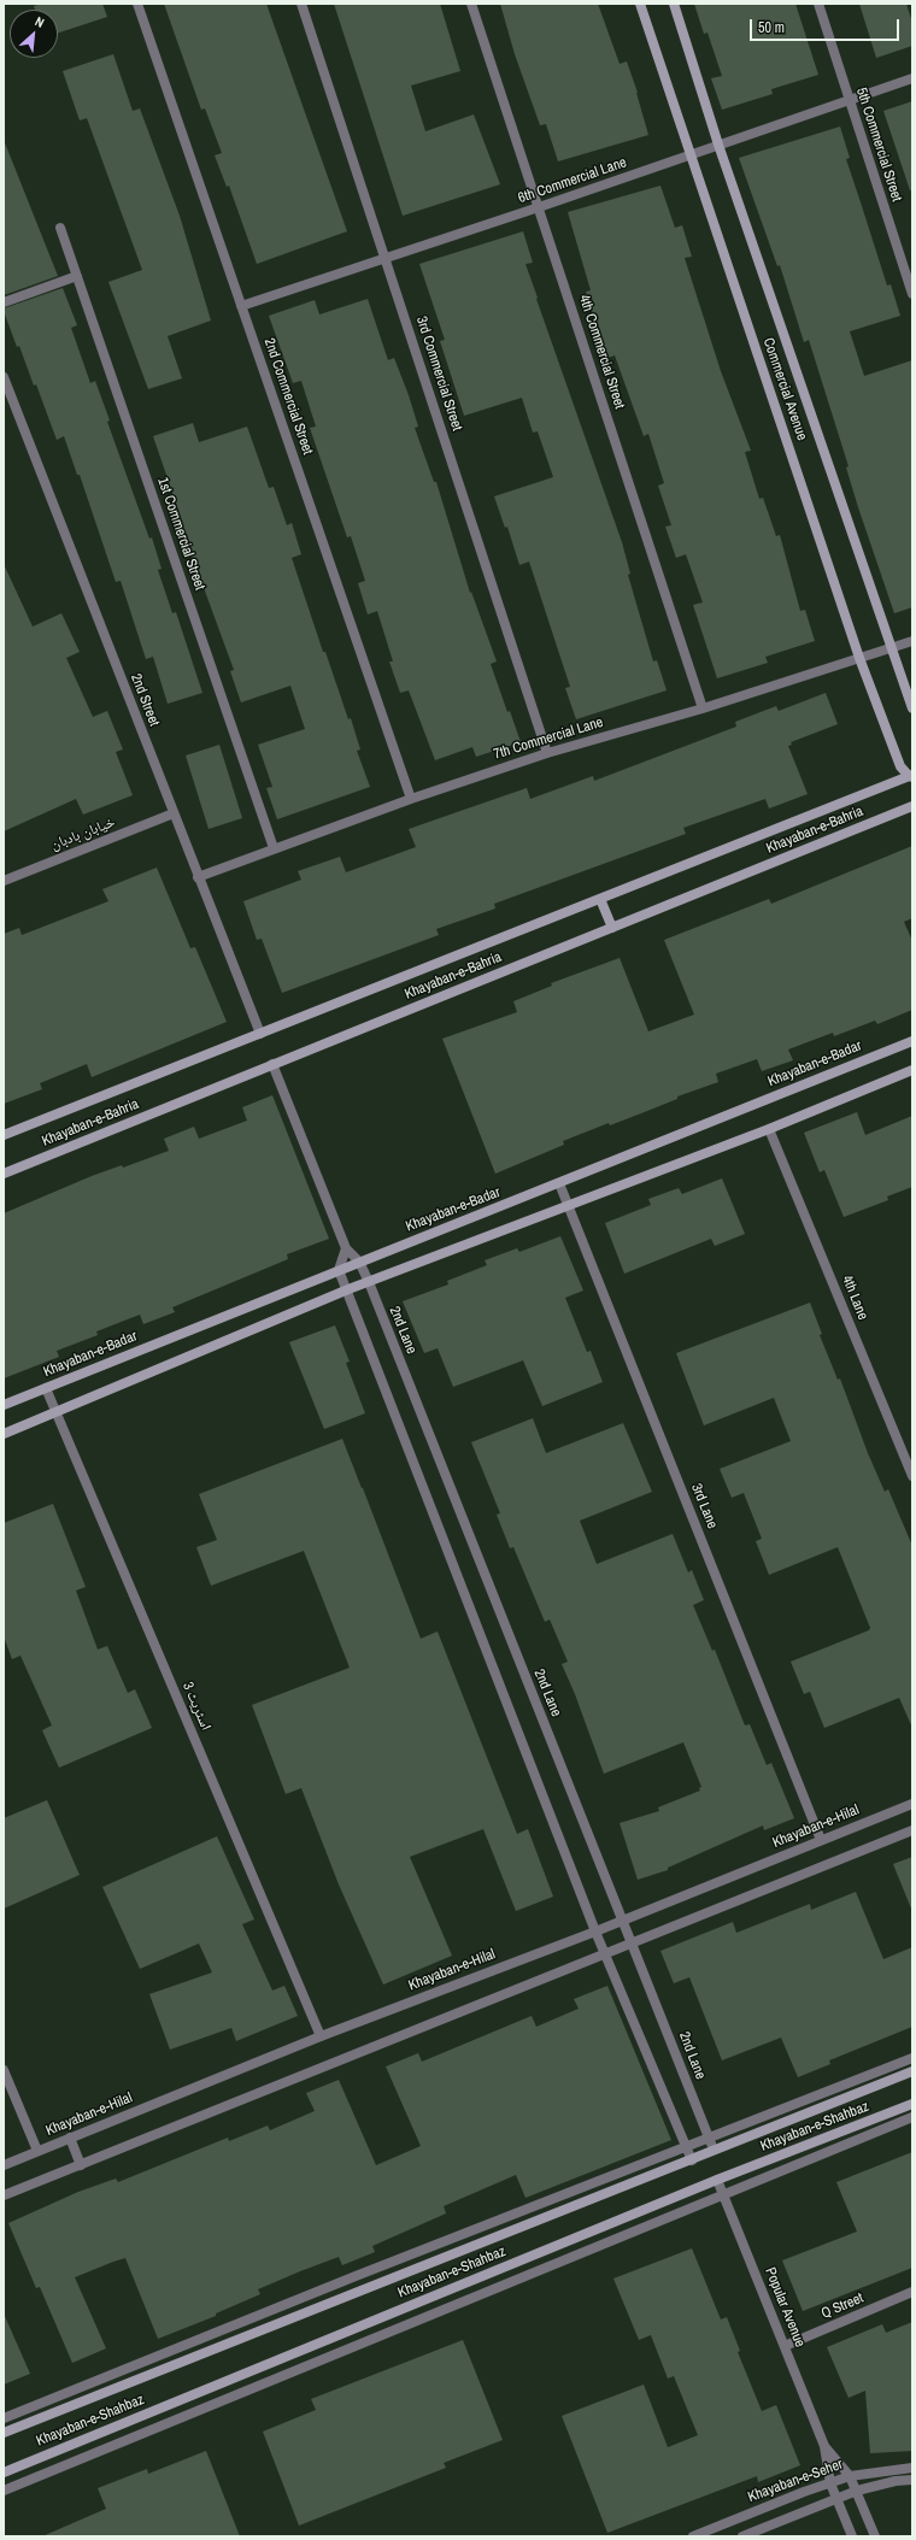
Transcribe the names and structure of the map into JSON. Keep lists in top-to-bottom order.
{
  "streets": {
    "main road": [
      "Commercial Avenue",
      "Khayaban-e-Bahria",
      "Khayaban-e-Badar",
      "Khayaban-e-Shahbaz"
    ],
    "street": [
      "5th Commercial Street",
      "6th Commercial Lane",
      "4th Commercial Street",
      "3rd Commercial Street",
      "2nd Commercial Street",
      "1st Commercial Street",
      "2nd Street",
      "7th Commercial Lane",
      "خیابان بادبان",
      "4th Lane",
      "2nd Lane",
      "3rd Lane",
      "اسٹریٹ 3",
      "Khayaban-e-Hilal",
      "Q Street",
      "Popular Avenue",
      "Khayaban-e-Seher"
    ]
  },
  "crossings": [
    ["5th Commercial Street", "6th Commercial Lane"],
    ["6th Commercial Lane", "4th Commercial Street"],
    ["6th Commercial Lane", "3rd Commercial Street"],
    ["6th Commercial Lane", "Commercial Avenue"],
    ["6th Commercial Lane", "2nd Commercial Street"],
    ["4th Commercial Street", "7th Commercial Lane"],
    ["3rd Commercial Street", "7th Commercial Lane"],
    ["Commercial Avenue", "7th Commercial Lane"],
    ["Commercial Avenue", "Khayaban-e-Bahria"],
    ["2nd Commercial Street", "7th Commercial Lane"],
    ["1st Commercial Street", "7th Commercial Lane"],
    ["2nd Street", "7th Commercial Lane"],
    ["2nd Street", "Khayaban-e-Bahria"],
    ["2nd Street", "خیابان بادبان"],
    ["Khayaban-e-Badar", "2nd Lane"],
    ["Khayaban-e-Badar", "3rd Lane"],
    ["Khayaban-e-Badar", "اسٹریٹ 3"],
    ["2nd Lane", "Khayaban-e-Hilal"],
    ["2nd Lane", "Khayaban-e-Shahbaz"],
    ["3rd Lane", "Khayaban-e-Hilal"],
    ["اسٹریٹ 3", "Khayaban-e-Hilal"],
    ["Khayaban-e-Shahbaz", "Popular Avenue"],
    ["Q Street", "Popular Avenue"],
    ["Popular Avenue", "Khayaban-e-Seher"]
  ],
  "scale_bar": "50 m",
  "north": "top right"
}
